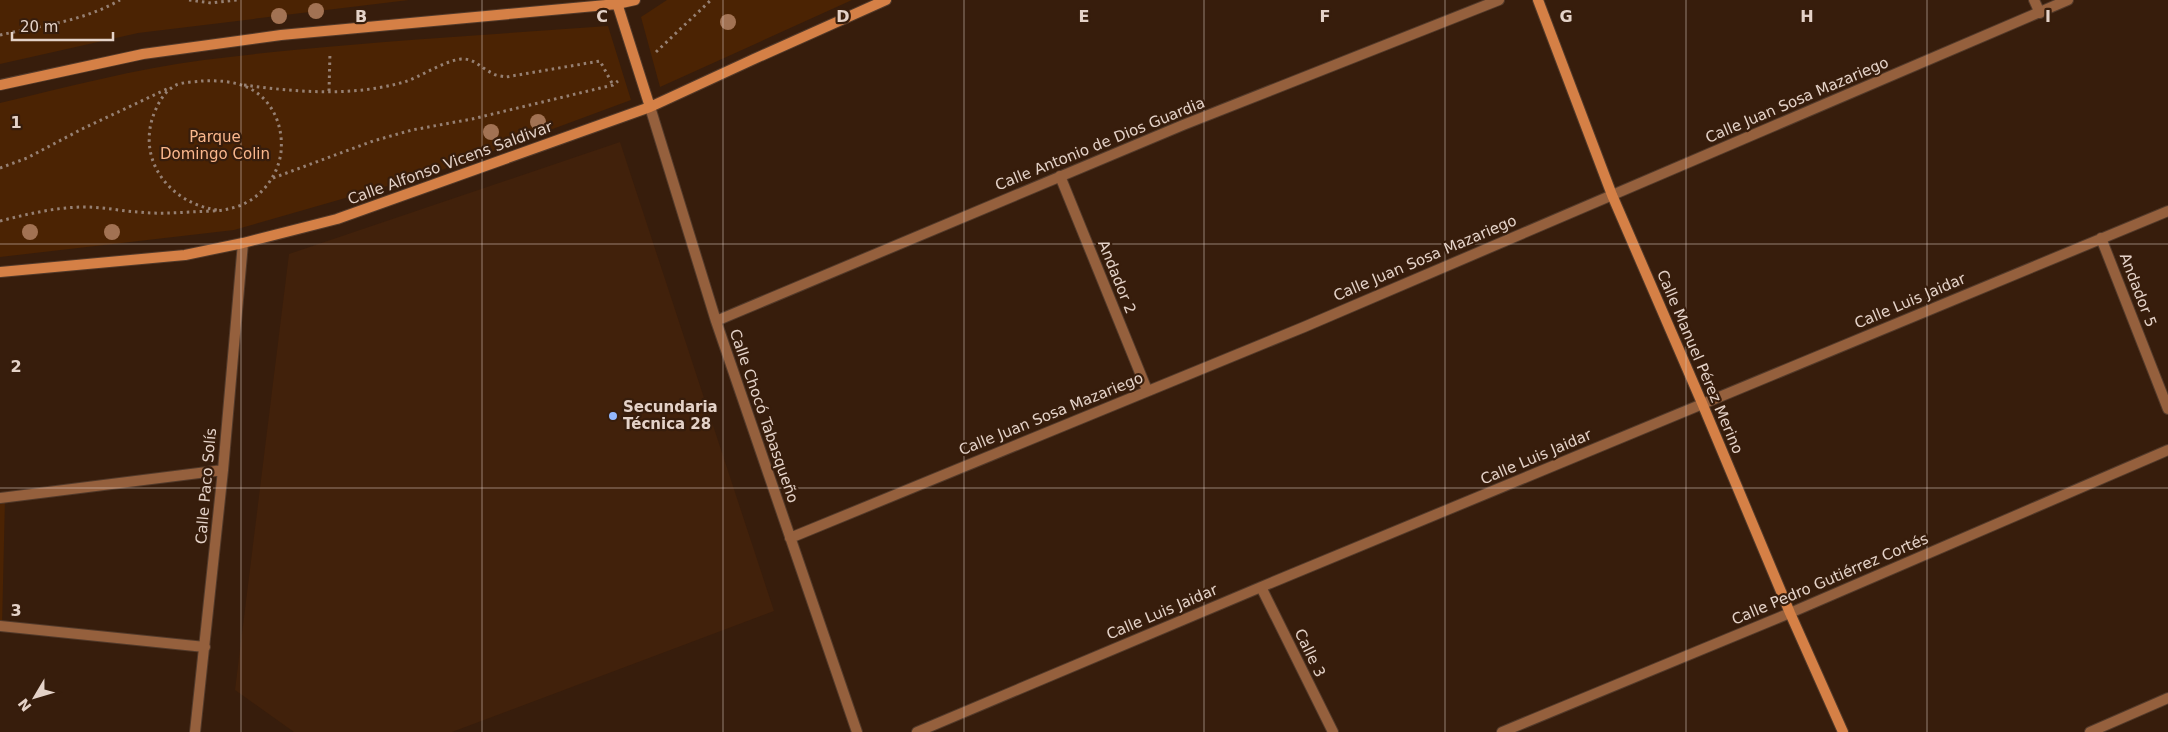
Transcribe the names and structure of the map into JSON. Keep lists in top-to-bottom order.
{
  "streets": {
    "main road": ["Calle Alfonso Vicens Saldivar", "Calle Manuel Pérez Merino"],
    "street": [
      "Calle Juan Sosa Mazariego",
      "Calle Antonio de Dios Guardia",
      "Andador 2",
      "Andador 5",
      "Calle Luis Jaidar",
      "Calle Chocó Tabasqueño",
      "Calle Paco Solís",
      "Calle Pedro Gutiérrez Cortés",
      "Calle 3"
    ]
  },
  "crossings": [
    ["Calle Juan Sosa Mazariego", "Andador 2"],
    ["Calle Juan Sosa Mazariego", "Calle Manuel Pérez Merino"],
    ["Calle Juan Sosa Mazariego", "Calle Chocó Tabasqueño"],
    ["Calle Antonio de Dios Guardia", "Andador 2"],
    ["Calle Antonio de Dios Guardia", "Calle Chocó Tabasqueño"],
    ["Calle Alfonso Vicens Saldivar", "Calle Chocó Tabasqueño"],
    ["Calle Alfonso Vicens Saldivar", "Calle Paco Solís"],
    ["Andador 5", "Calle Luis Jaidar"],
    ["Calle Luis Jaidar", "Calle Manuel Pérez Merino"],
    ["Calle Luis Jaidar", "Calle 3"],
    ["Calle Manuel Pérez Merino", "Calle Pedro Gutiérrez Cortés"]
  ],
  "parks": ["Parque Domingo Colin"],
  "places": ["Secundaria Técnica 28"],
  "scale_bar": "20 m",
  "north": "bottom left",
  "grid": {
    "columns": [
      "B",
      "C",
      "D",
      "E",
      "F",
      "G",
      "H",
      "I"
    ],
    "rows": ["1", "2", "3"]
  }
}
